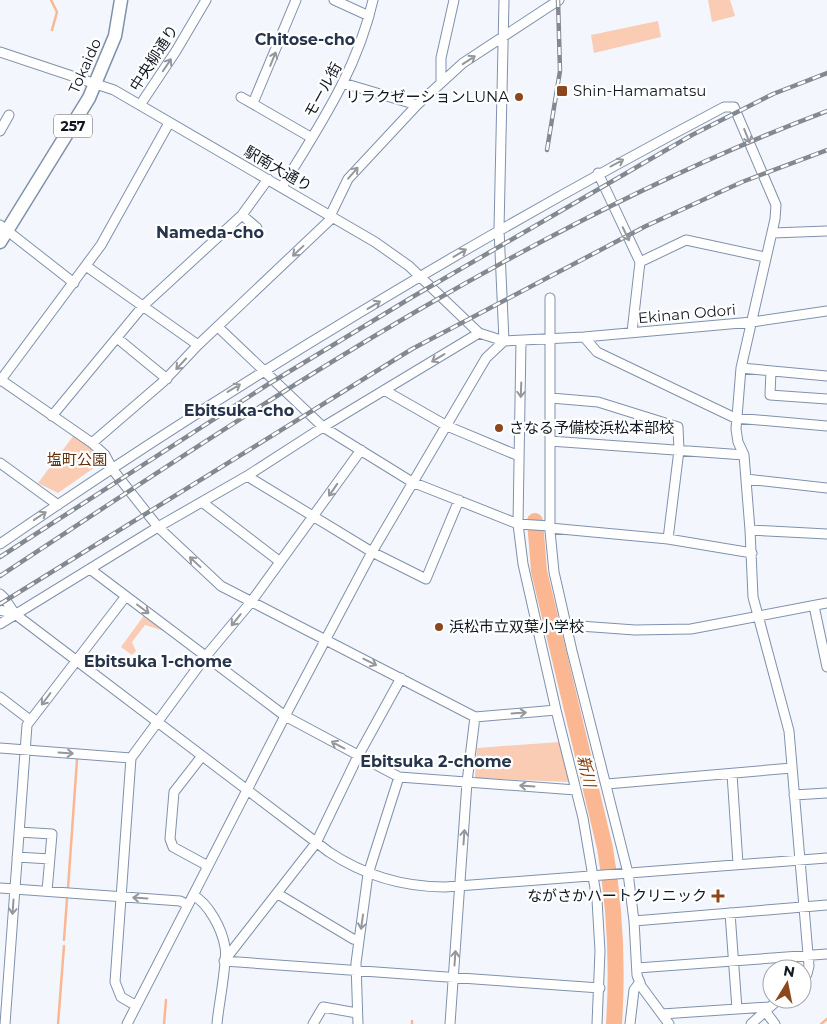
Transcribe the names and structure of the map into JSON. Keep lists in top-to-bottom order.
{
  "streets": {
    "highway": ["Tokaido", "257"],
    "street": [
      "中央柳通り",
      "モール街",
      "駅南大通り",
      "Ekinan Odori"
    ]
  },
  "crossings": [
    ["中央柳通り", "駅南大通り"],
    ["Tokaido", "駅南大通り"],
    ["モール街", "駅南大通り"]
  ],
  "one_way": ["中央柳通り"],
  "districts": [
    "Chitose-cho",
    "Nameda-cho",
    "Ebitsuka-cho",
    "Ebitsuka 1-chome",
    "Ebitsuka 2-chome"
  ],
  "water": ["新川"],
  "parks": ["塩町公園"],
  "places": {
    "transit": ["Shin-Hamamatsu"],
    "other": ["リラクゼーションLUNA", "さなる予備校浜松本部校", "浜松市立双葉小学校"],
    "health": ["ながさかハートクリニック"]
  },
  "north": "top"
}
